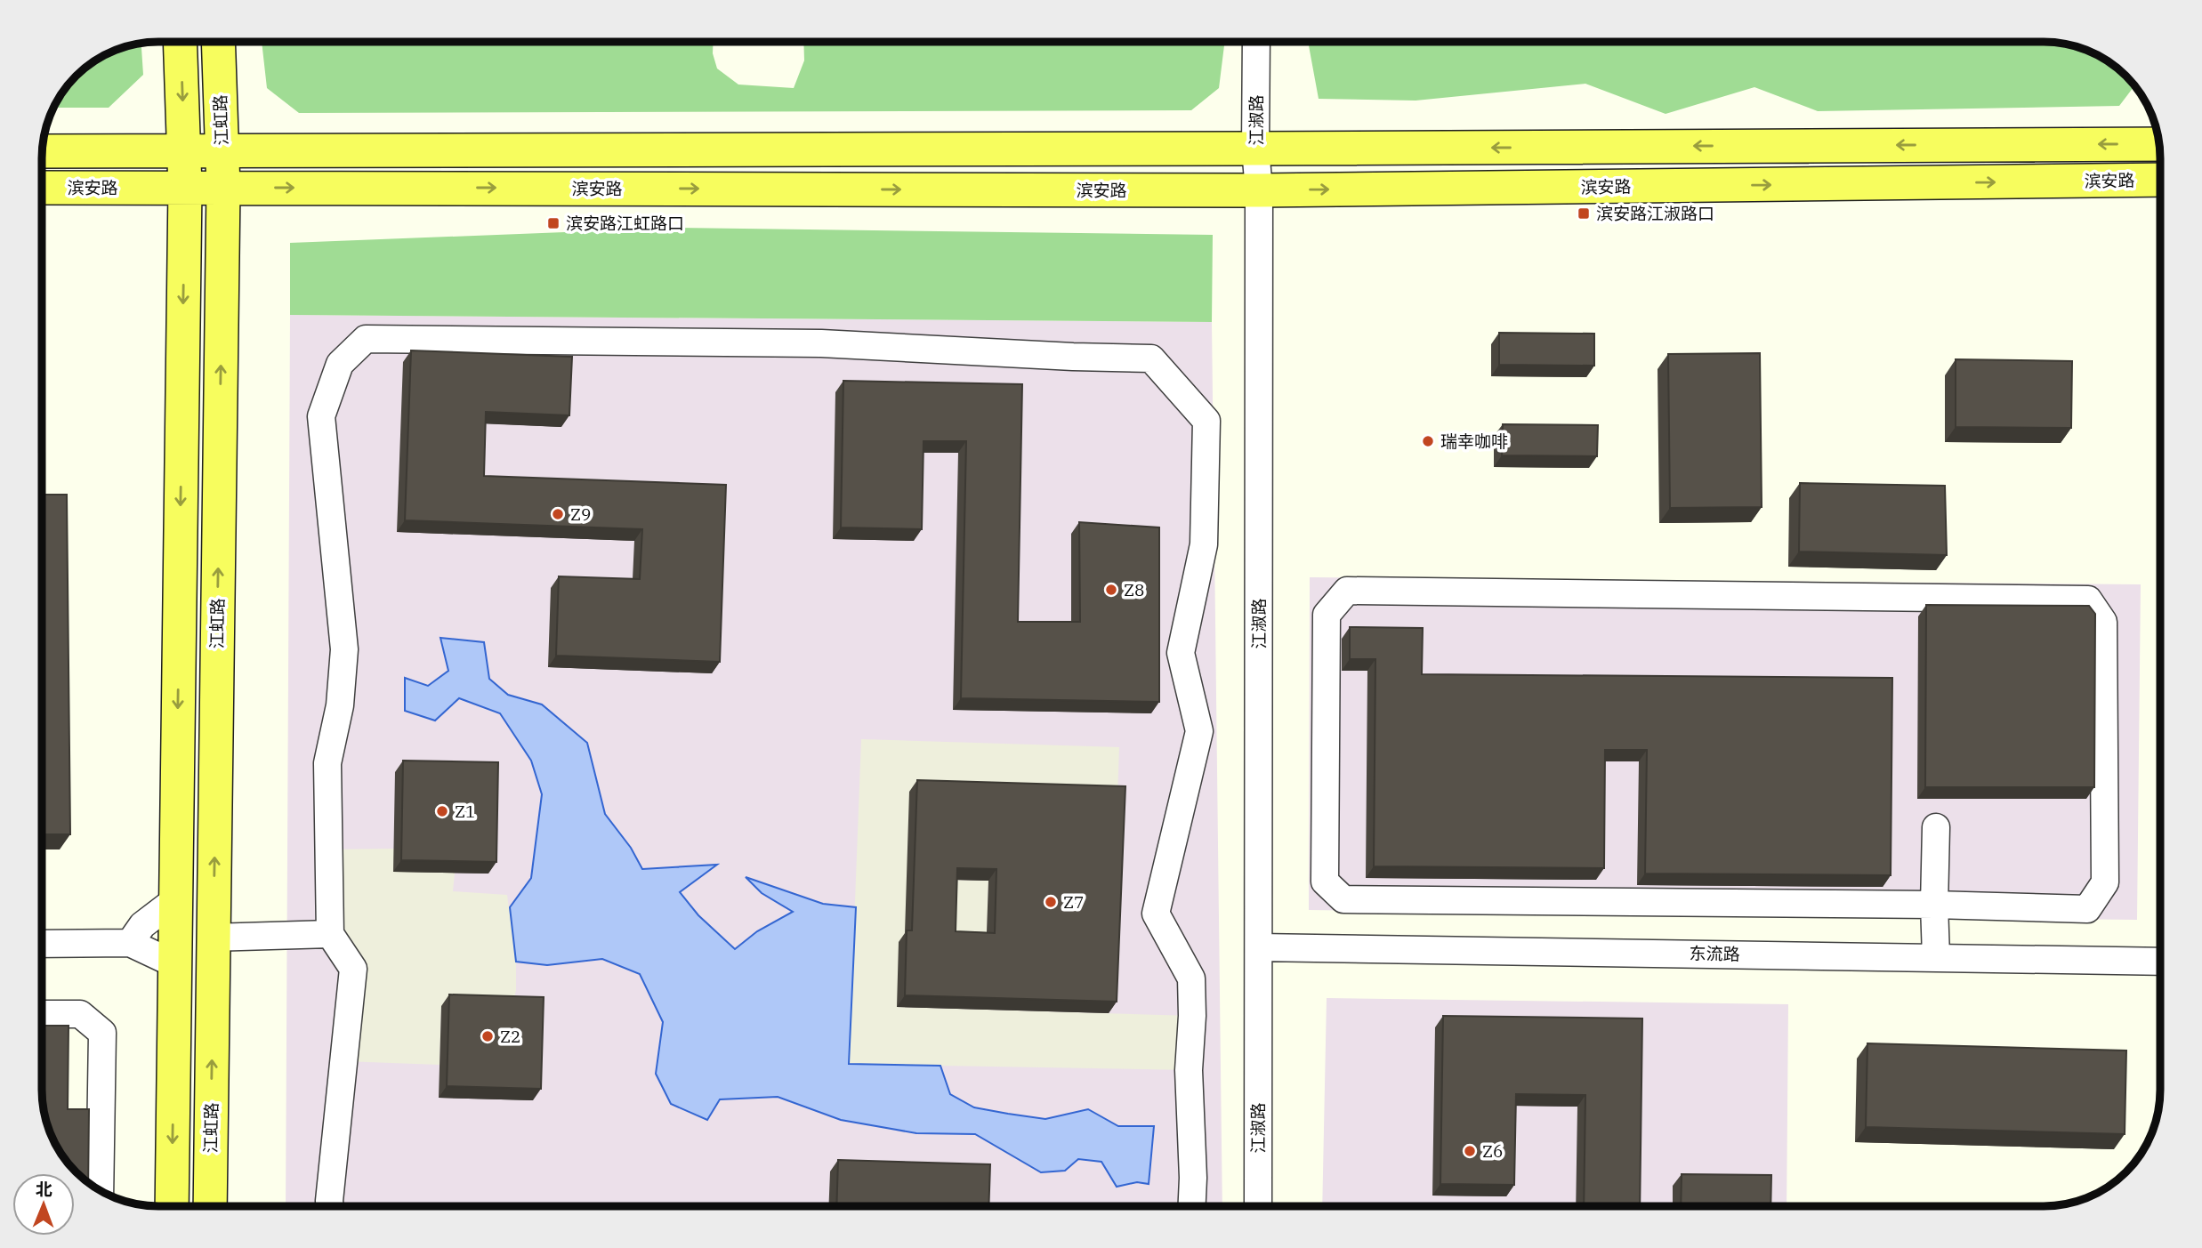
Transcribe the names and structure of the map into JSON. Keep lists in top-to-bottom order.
{
  "streets": {
    "main road": ["江虹路", "滨安路"],
    "street": ["江淑路", "东流路"]
  },
  "crossings": [
    ["江虹路", "滨安路"],
    ["江淑路", "滨安路"],
    ["江淑路", "东流路"]
  ],
  "places": {
    "transit": ["滨安路江淑路口", "滨安路江虹路口"],
    "other": [
      "瑞幸咖啡",
      "Z9",
      "Z8",
      "Z1",
      "Z7",
      "Z2",
      "Z6"
    ]
  },
  "north": "top"
}
